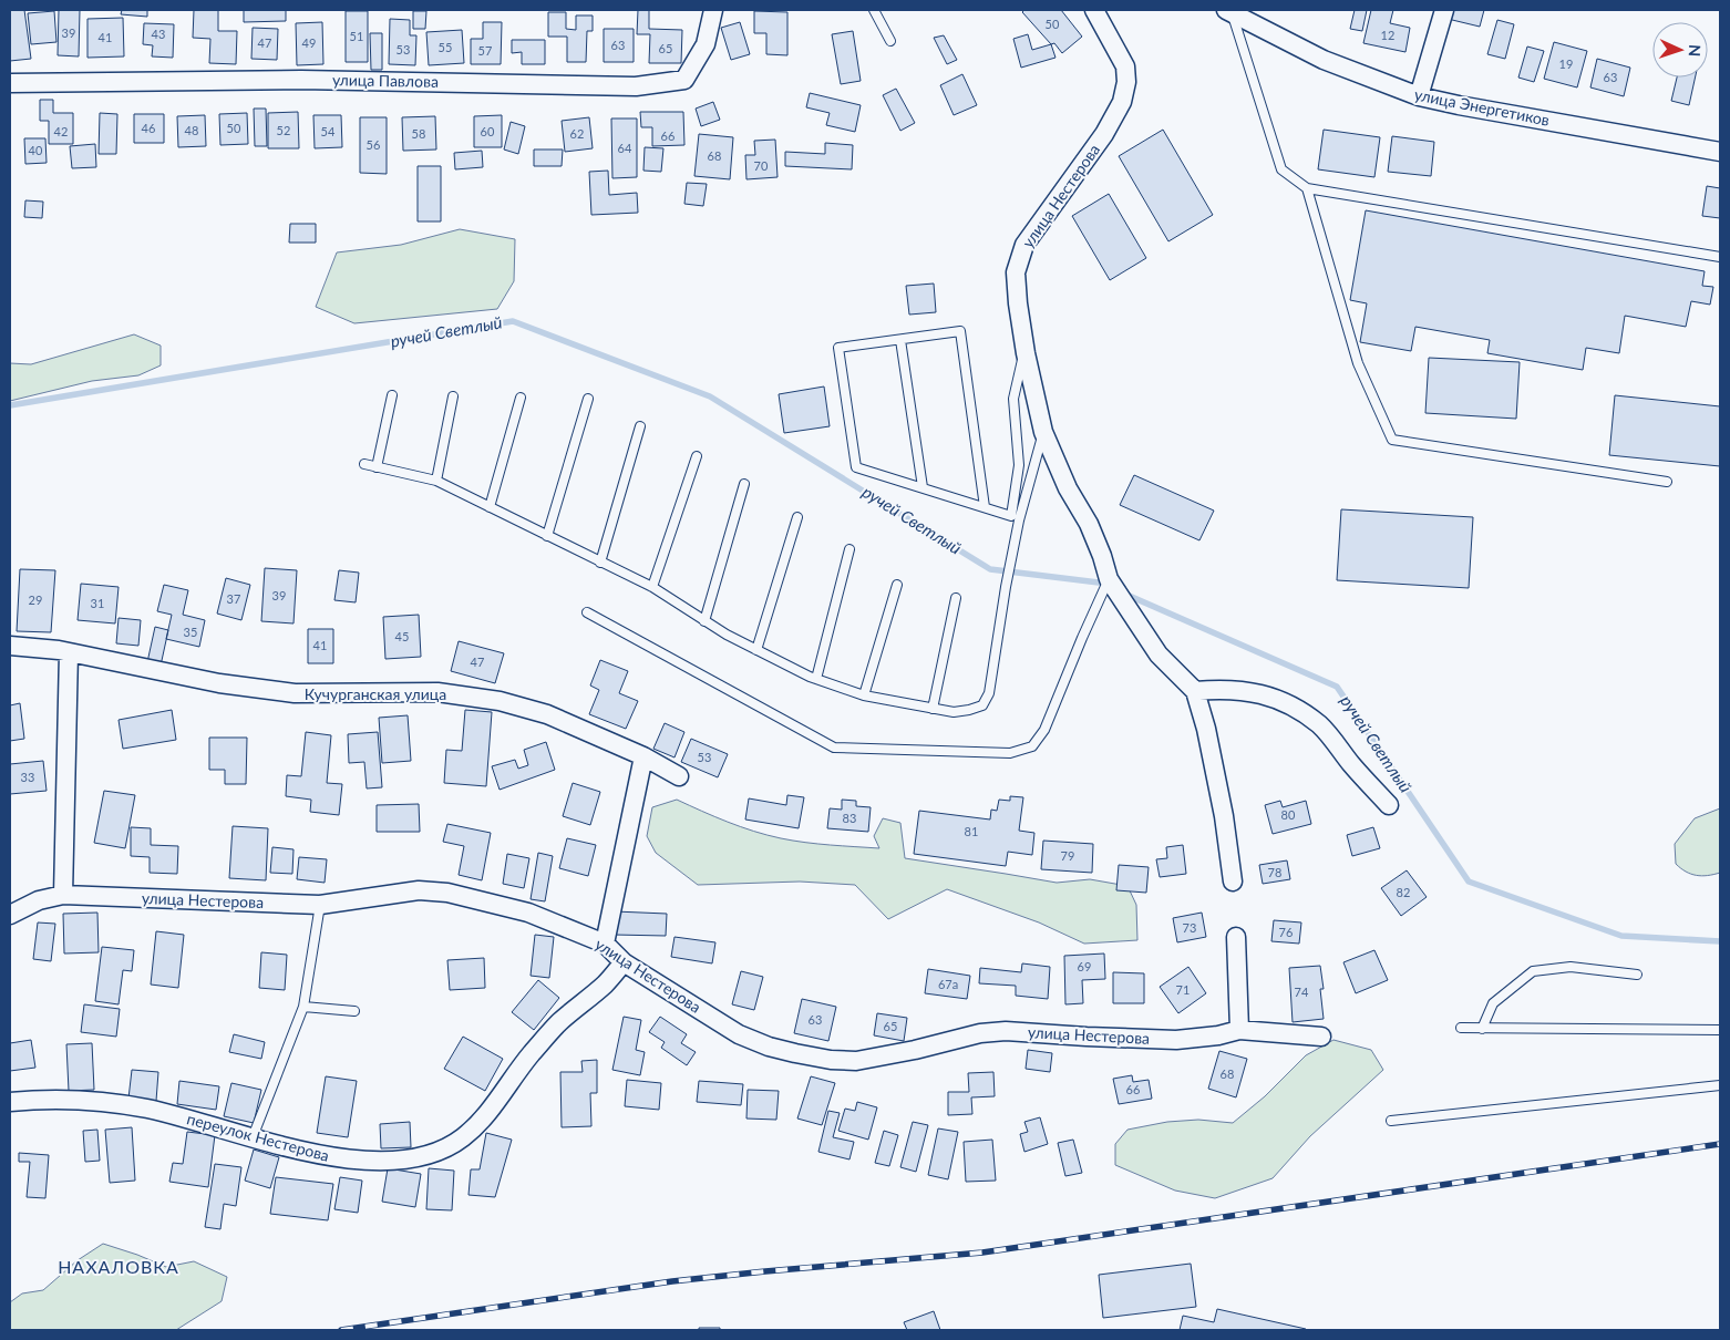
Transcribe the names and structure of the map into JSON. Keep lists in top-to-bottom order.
{
  "streets": {
    "street": [
      "улица Павлова",
      "улица Энергетиков",
      "улица Нестерова",
      "Кучурганская улица",
      "переулок Нестерова"
    ]
  },
  "crossings": [
    ["улица Нестерова", "переулок Нестерова"]
  ],
  "districts": ["НАХАЛОВКА"],
  "water": ["ручей Светлый"],
  "house_numbers": [
    "50",
    "39",
    "43",
    "12",
    "51",
    "41",
    "47",
    "49",
    "63",
    "55",
    "65",
    "53",
    "57",
    "19",
    "63",
    "46",
    "50",
    "48",
    "52",
    "42",
    "54",
    "60",
    "58",
    "62",
    "66",
    "56",
    "64",
    "40",
    "68",
    "70",
    "39",
    "37",
    "29",
    "31",
    "35",
    "45",
    "41",
    "47",
    "53",
    "33",
    "80",
    "83",
    "81",
    "79",
    "78",
    "82",
    "73",
    "76",
    "69",
    "67а",
    "71",
    "74",
    "63",
    "65",
    "68",
    "66"
  ],
  "north": "right"
}
